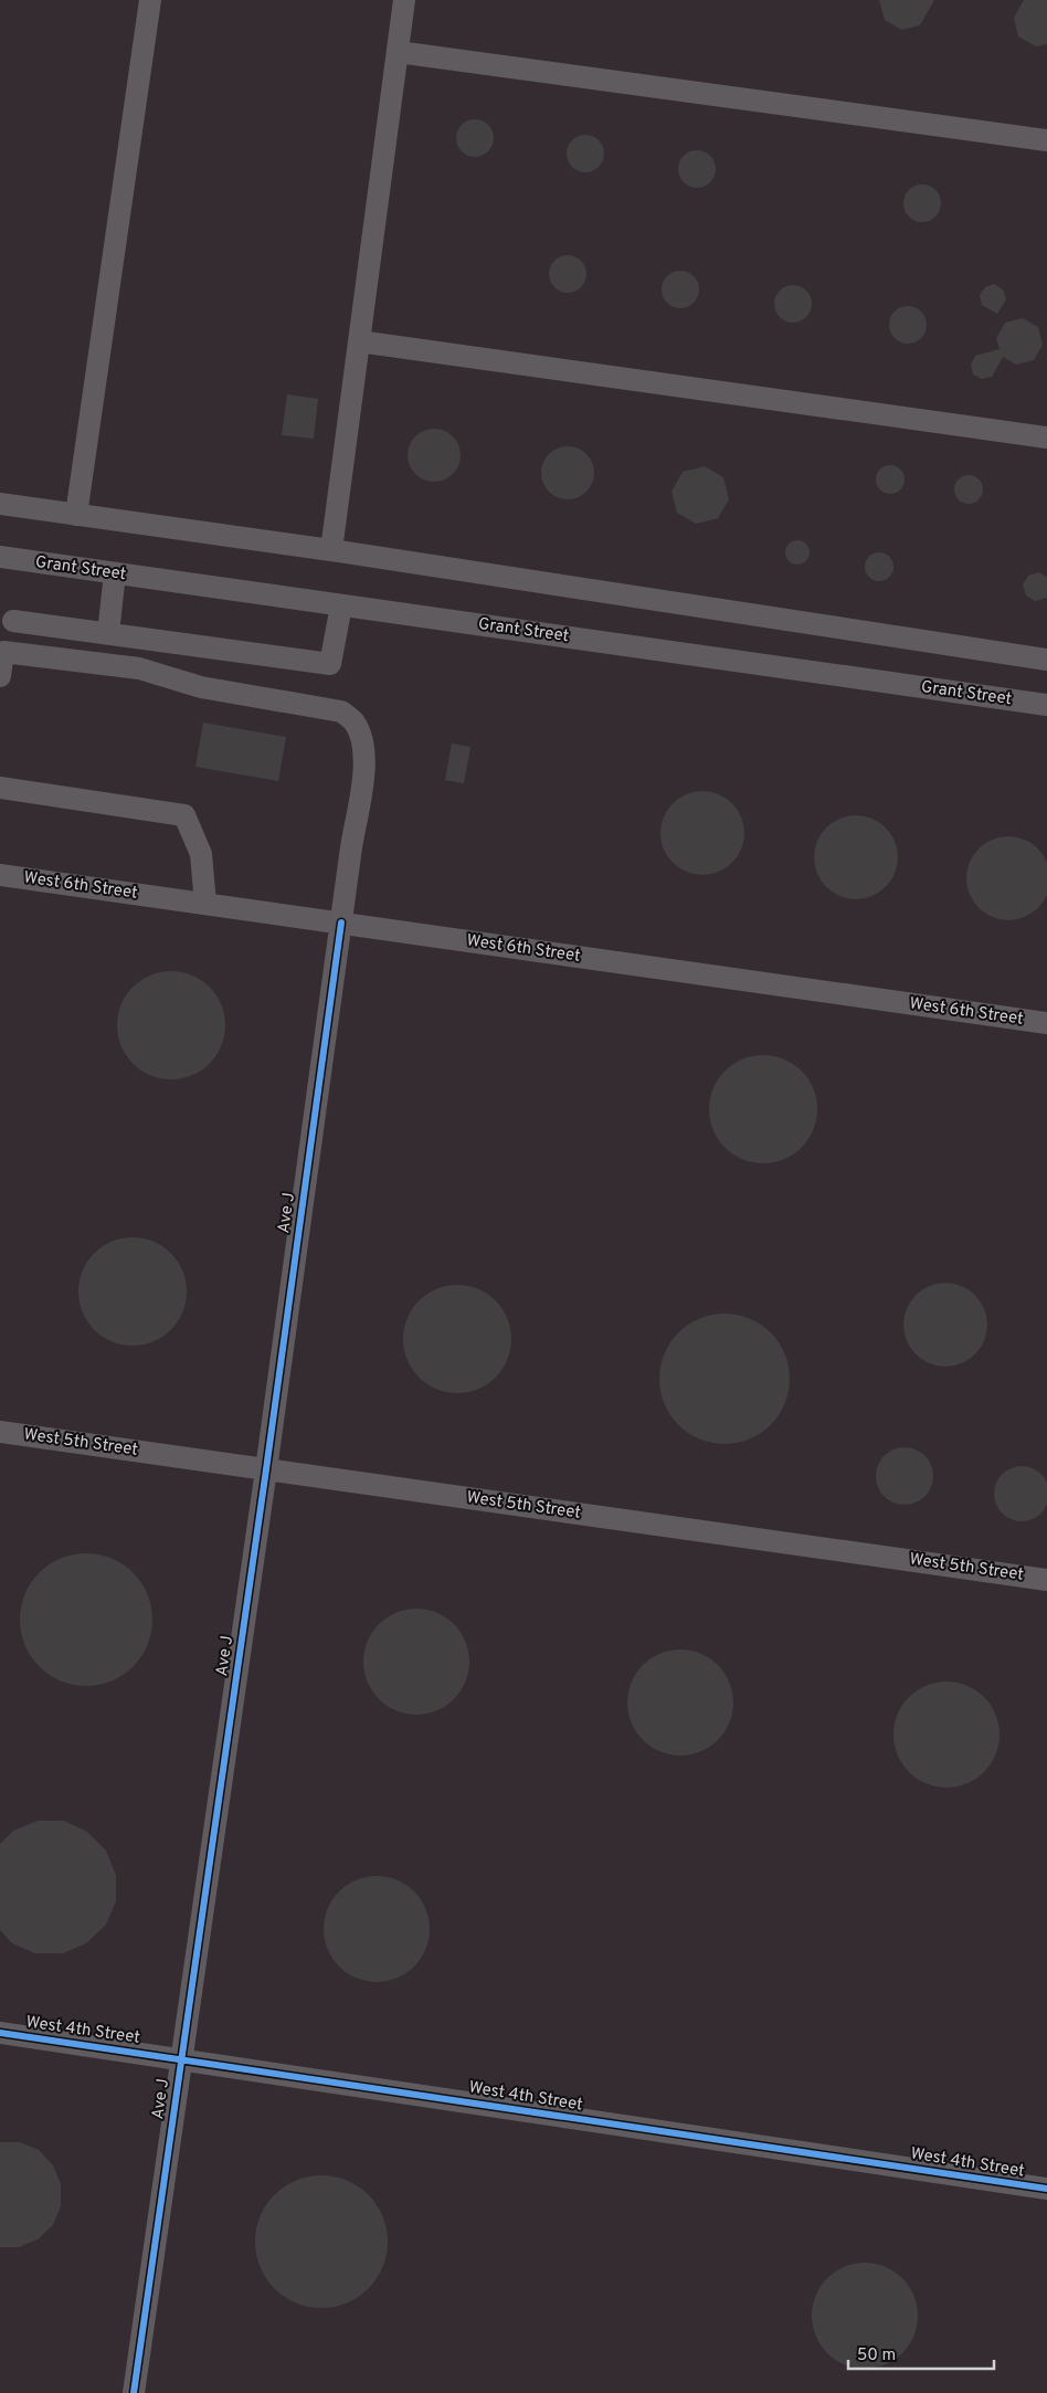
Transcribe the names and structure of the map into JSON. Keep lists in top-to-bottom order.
{
  "streets": {
    "street": [
      "Grant Street",
      "West 6th Street",
      "Ave J",
      "West 5th Street",
      "West 4th Street"
    ]
  },
  "crossings": [
    ["West 6th Street", "Ave J"],
    ["Ave J", "West 5th Street"],
    ["Ave J", "West 4th Street"]
  ],
  "scale_bar": "50 m"
}
